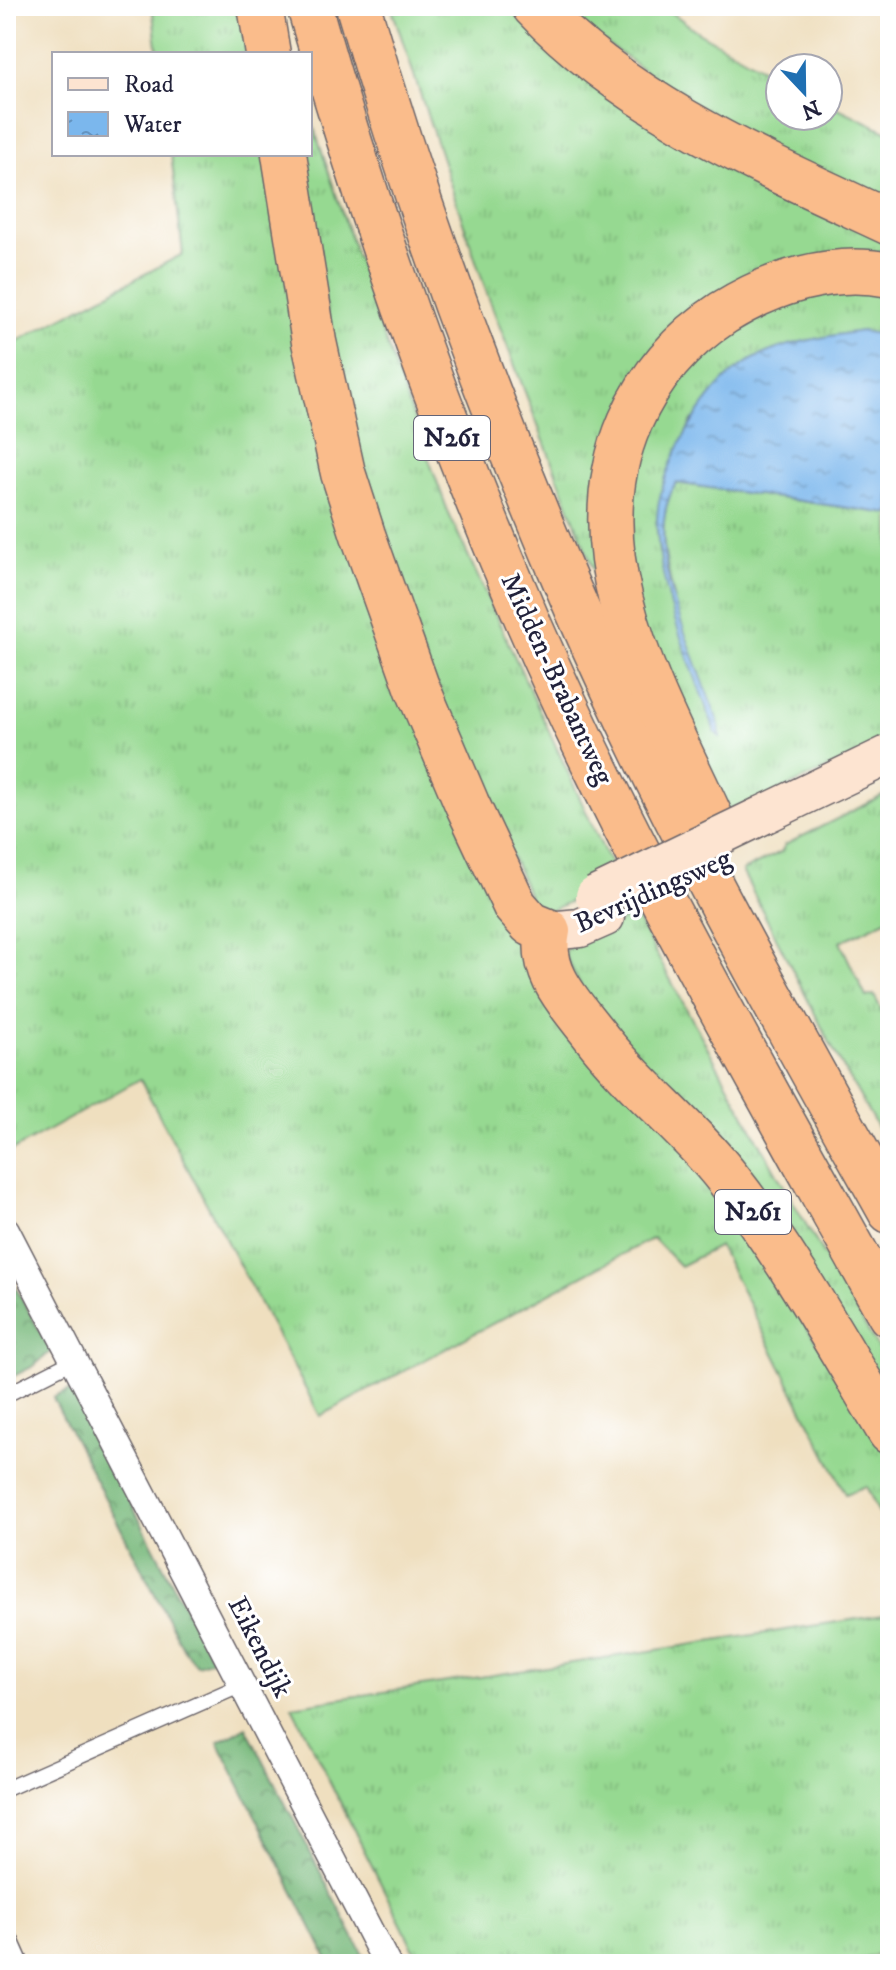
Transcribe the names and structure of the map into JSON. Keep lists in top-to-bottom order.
{
  "streets": {
    "highway": ["N261", "Midden-Brabantweg"],
    "main road": ["Bevrijdingsweg"],
    "street": ["Eikendijk"]
  },
  "crossings": [
    ["N261", "Midden-Brabantweg"],
    ["N261", "Bevrijdingsweg"]
  ],
  "legend": ["Road", "Water"],
  "north": "bottom"
}
